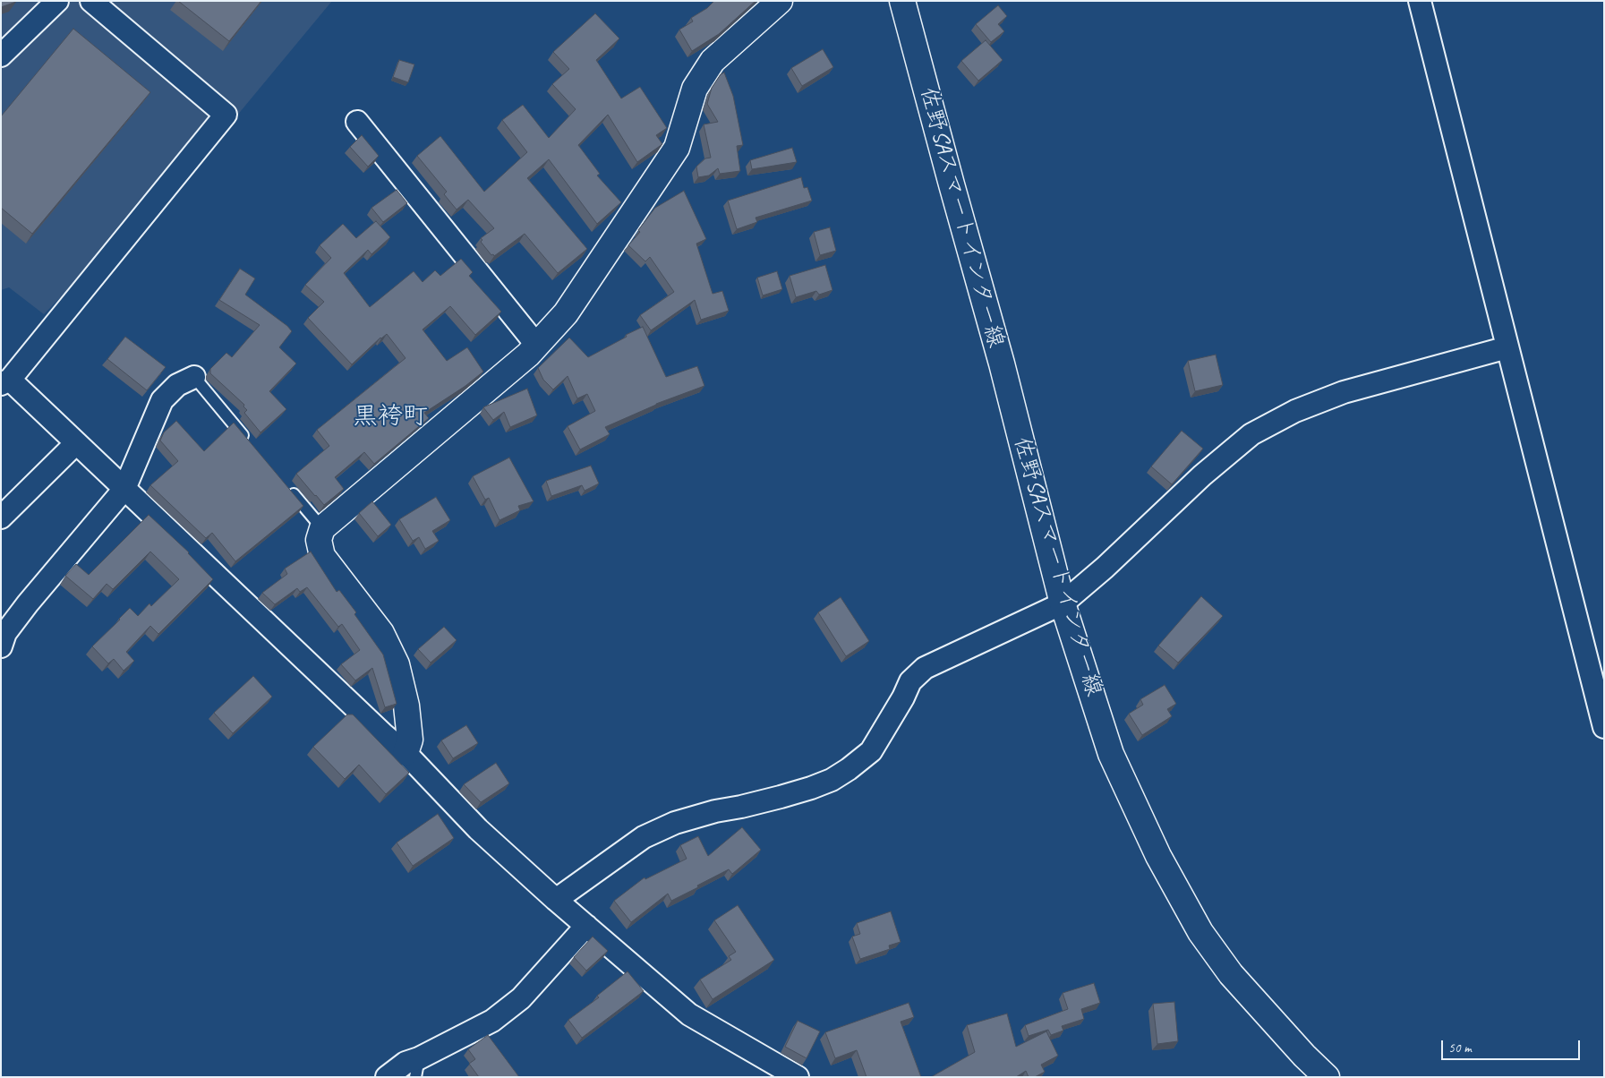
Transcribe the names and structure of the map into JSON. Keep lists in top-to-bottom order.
{
  "streets": {
    "main road": ["佐野SAスマートインター線"]
  },
  "districts": ["黒袴町"],
  "scale_bar": "50 m"
}
